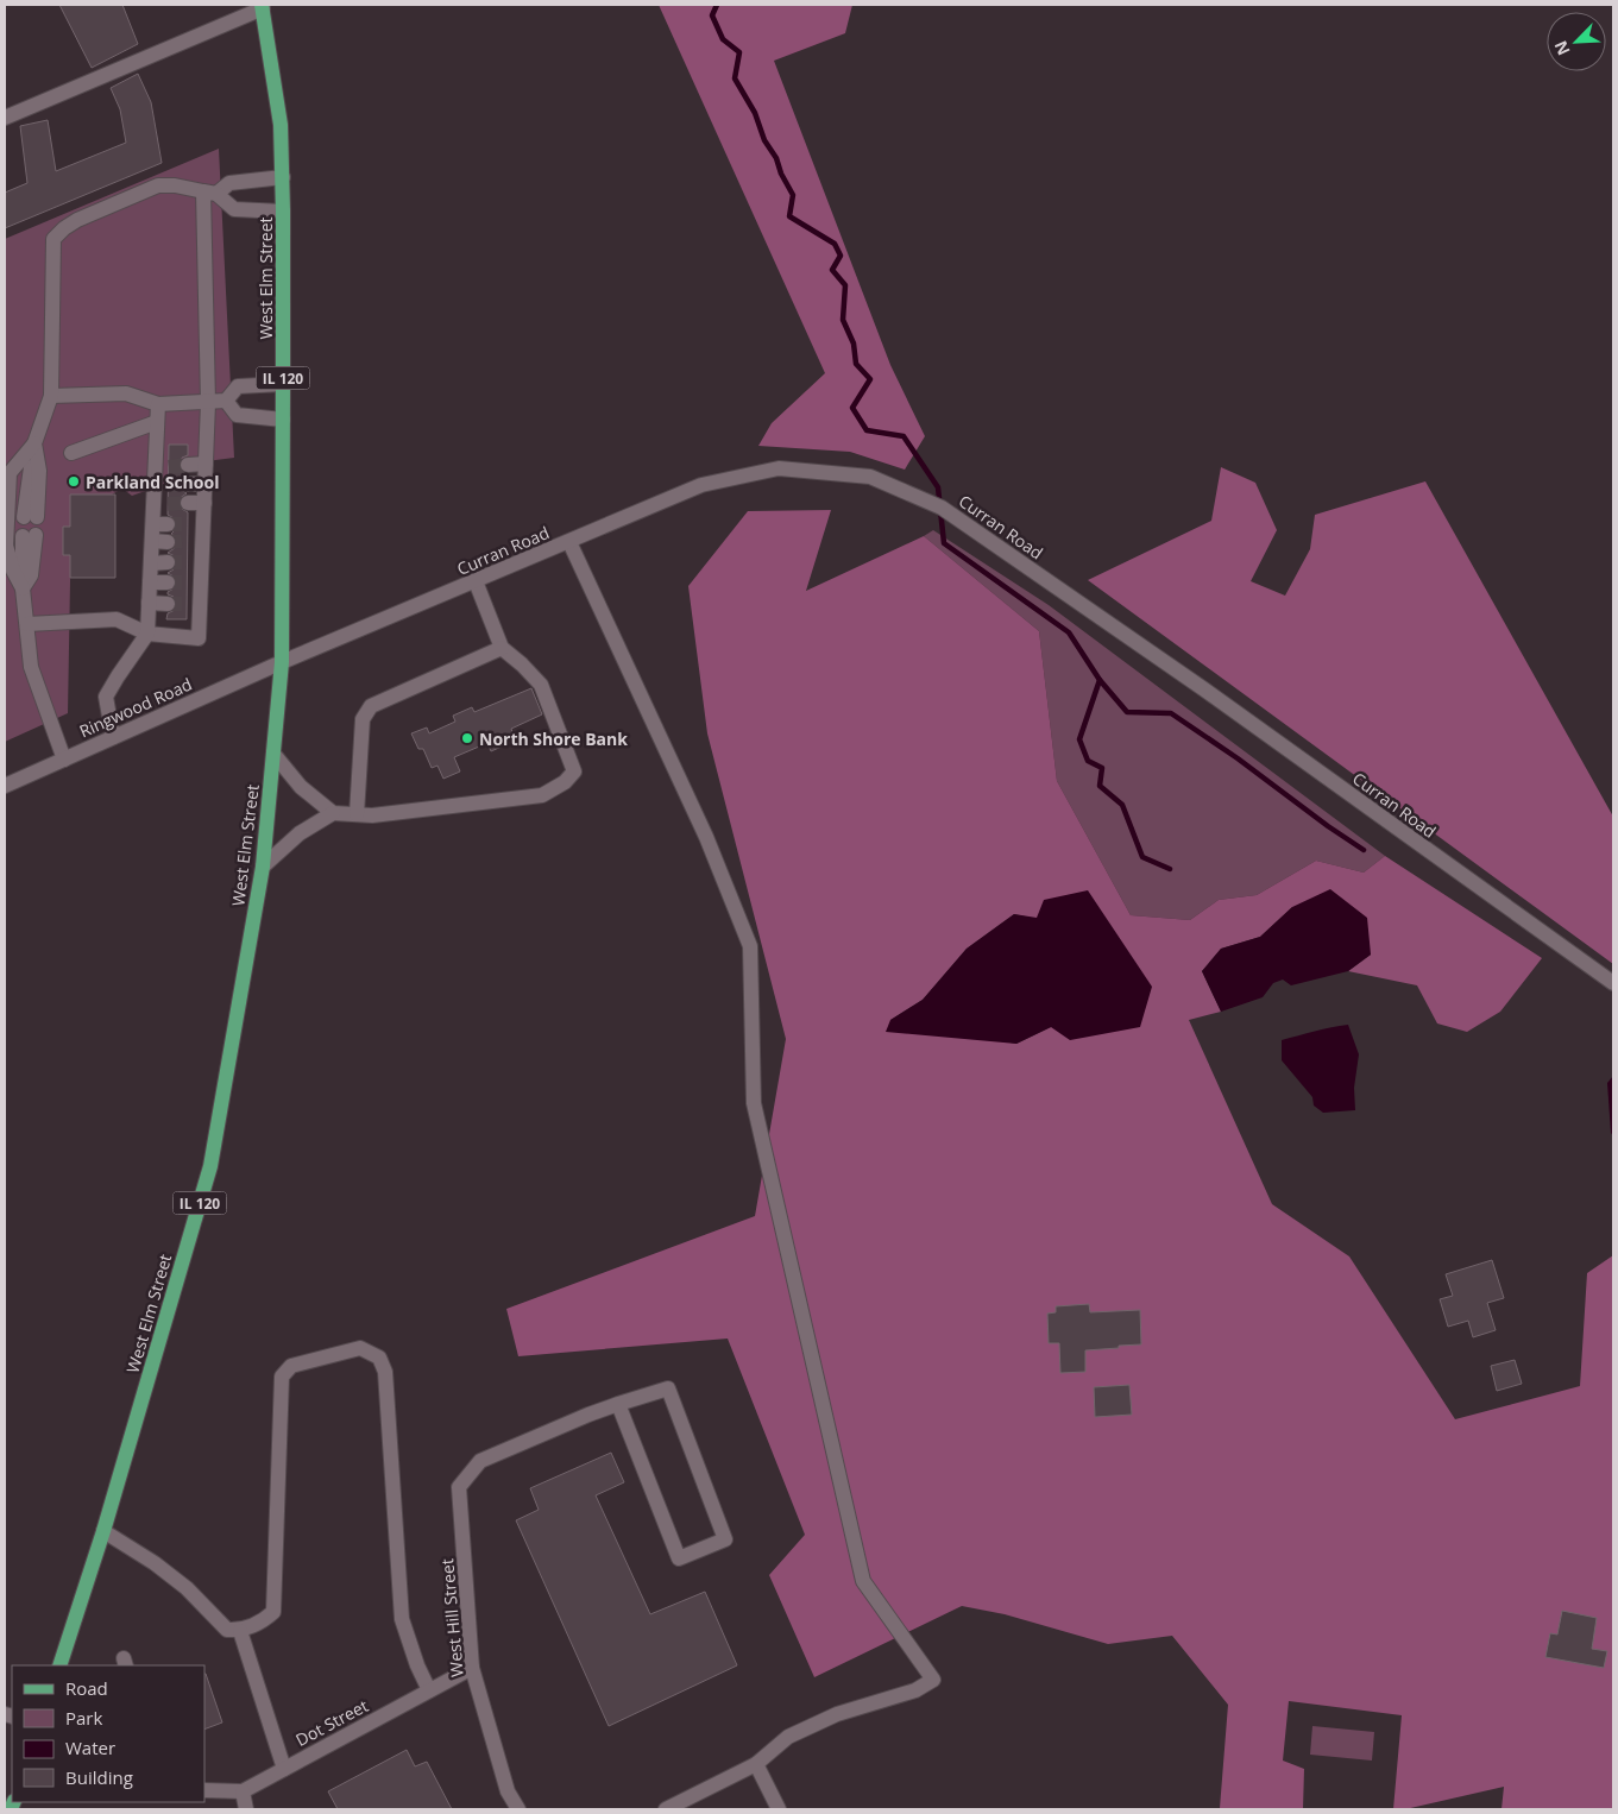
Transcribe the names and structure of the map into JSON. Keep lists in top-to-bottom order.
{
  "streets": {
    "main road": ["West Elm Street", "IL 120"],
    "street": [
      "Curran Road",
      "Ringwood Road",
      "West Hill Street",
      "Dot Street"
    ]
  },
  "crossings": [
    ["West Elm Street", "Curran Road"],
    ["West Elm Street", "Ringwood Road"],
    ["Curran Road", "Ringwood Road"],
    ["West Hill Street", "Dot Street"]
  ],
  "places": ["Parkland School", "North Shore Bank"],
  "legend": [
    "Road",
    "Park",
    "Water",
    "Building"
  ],
  "north": "bottom left"
}
